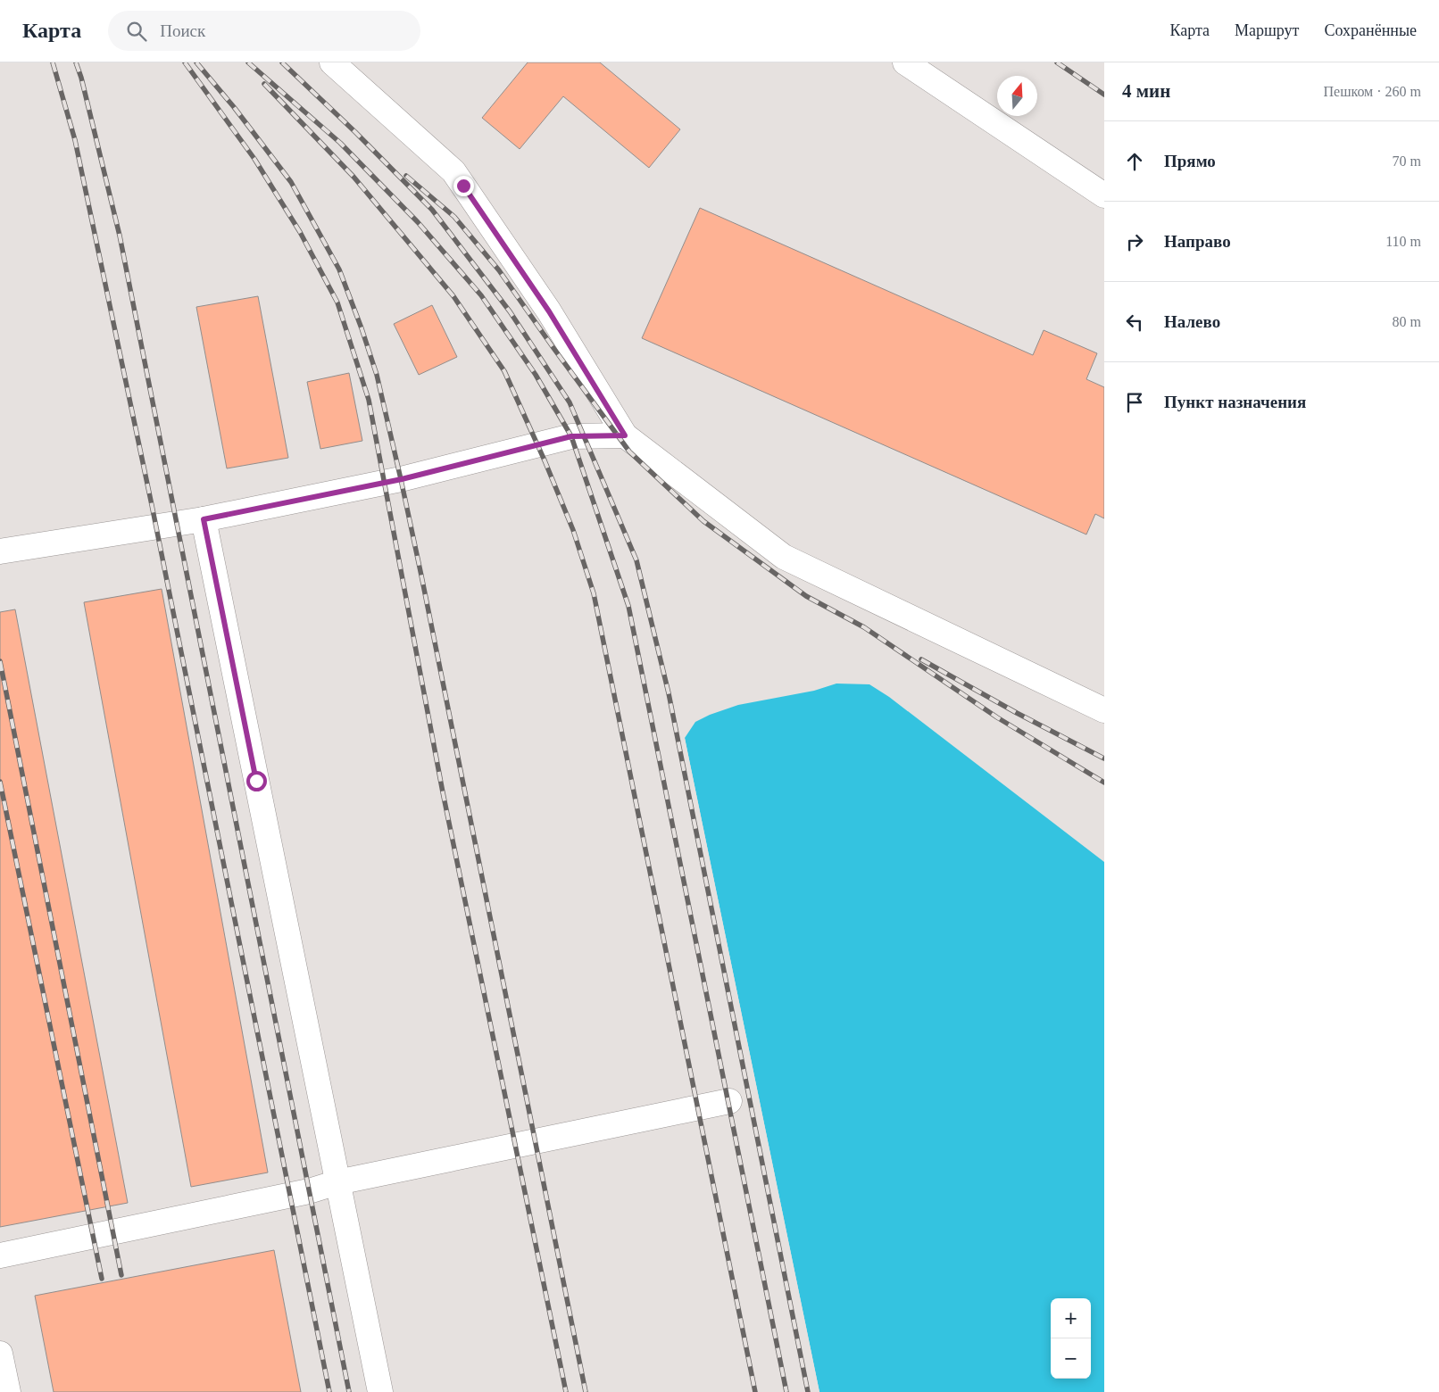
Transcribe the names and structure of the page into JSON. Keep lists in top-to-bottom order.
{
  "north": "top",
  "page": {
    "header": "Карта",
    "search": "Поиск",
    "nav": ["Карта", "Маршрут", "Сохранённые"],
    "heading": ["4 мин", "Пешком · 260 m"],
    "list": [
      ["Прямо", "70 m"],
      ["Направо", "110 m"],
      ["Налево", "80 m"],
      "Пункт назначения"
    ],
    "map_buttons": ["+", "−"]
  }
}
